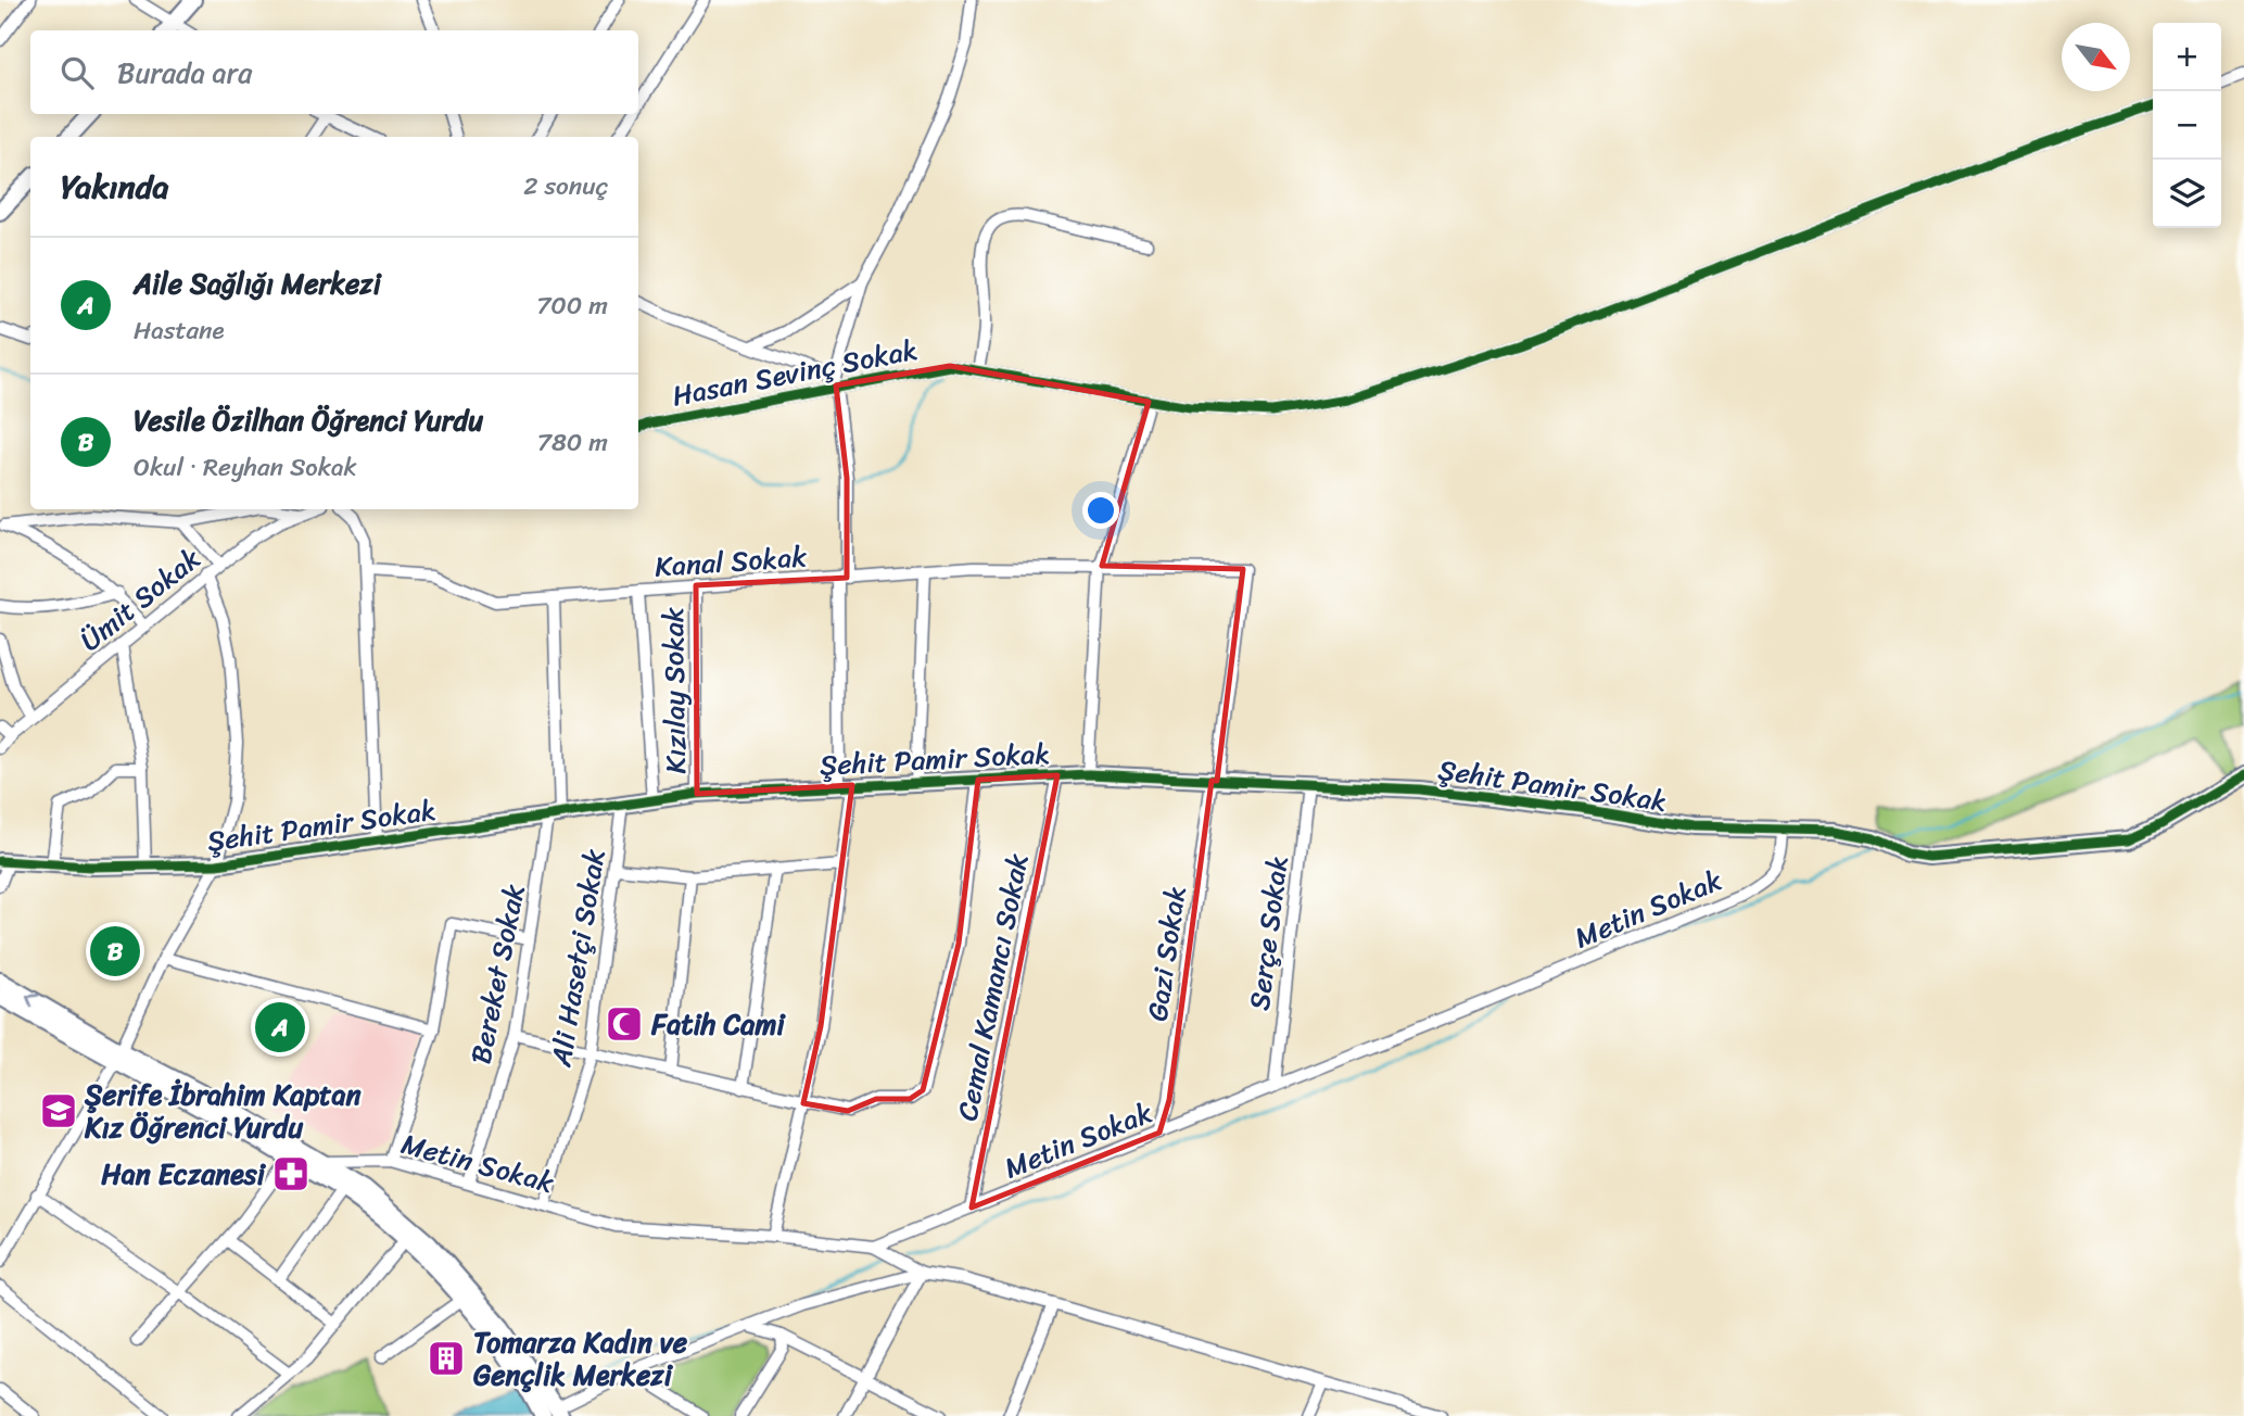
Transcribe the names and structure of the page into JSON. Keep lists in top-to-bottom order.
{
  "streets": {
    "street": [
      "Hasan Sevinç Sokak",
      "Kanal Sokak",
      "Ümit Sokak",
      "Kızılay Sokak",
      "Şehit Pamir Sokak",
      "Metin Sokak",
      "Serçe Sokak",
      "Gazi Sokak",
      "Ali Hasetçi Sokak",
      "Bereket Sokak",
      "Cemal Kamancı Sokak"
    ]
  },
  "crossings": [
    ["Kanal Sokak", "Kızılay Sokak"],
    ["Kanal Sokak", "Gazi Sokak"],
    ["Kanal Sokak", "Bereket Sokak"],
    ["Kızılay Sokak", "Şehit Pamir Sokak"],
    ["Şehit Pamir Sokak", "Metin Sokak"],
    ["Şehit Pamir Sokak", "Serçe Sokak"],
    ["Şehit Pamir Sokak", "Gazi Sokak"],
    ["Şehit Pamir Sokak", "Ali Hasetçi Sokak"],
    ["Şehit Pamir Sokak", "Bereket Sokak"],
    ["Şehit Pamir Sokak", "Cemal Kamancı Sokak"],
    ["Metin Sokak", "Serçe Sokak"],
    ["Metin Sokak", "Gazi Sokak"],
    ["Metin Sokak", "Ali Hasetçi Sokak"],
    ["Metin Sokak", "Bereket Sokak"],
    ["Metin Sokak", "Cemal Kamancı Sokak"]
  ],
  "places": {
    "mosque": ["Fatih Cami"],
    "school or university": ["Şerife İbrahim Kaptan Kız Öğrenci Yurdu"],
    "pharmacy": ["Han Eczanesi"],
    "building": ["Tomarza Kadın ve Gençlik Merkezi"]
  },
  "north": "bottom right",
  "page": {
    "map_buttons": ["+", "−"],
    "search": "Burada ara",
    "heading": ["Yakında", "2 sonuç"],
    "list": [
      {
        "mark": "A",
        "name": "Aile Sağlığı Merkezi",
        "note": "Hastane",
        "value": "700 m"
      },
      {
        "mark": "B",
        "name": "Vesile Özilhan Öğrenci Yurdu",
        "note": "Okul · Reyhan Sokak",
        "value": "780 m"
      }
    ],
    "pins": ["B", "A"]
  }
}
